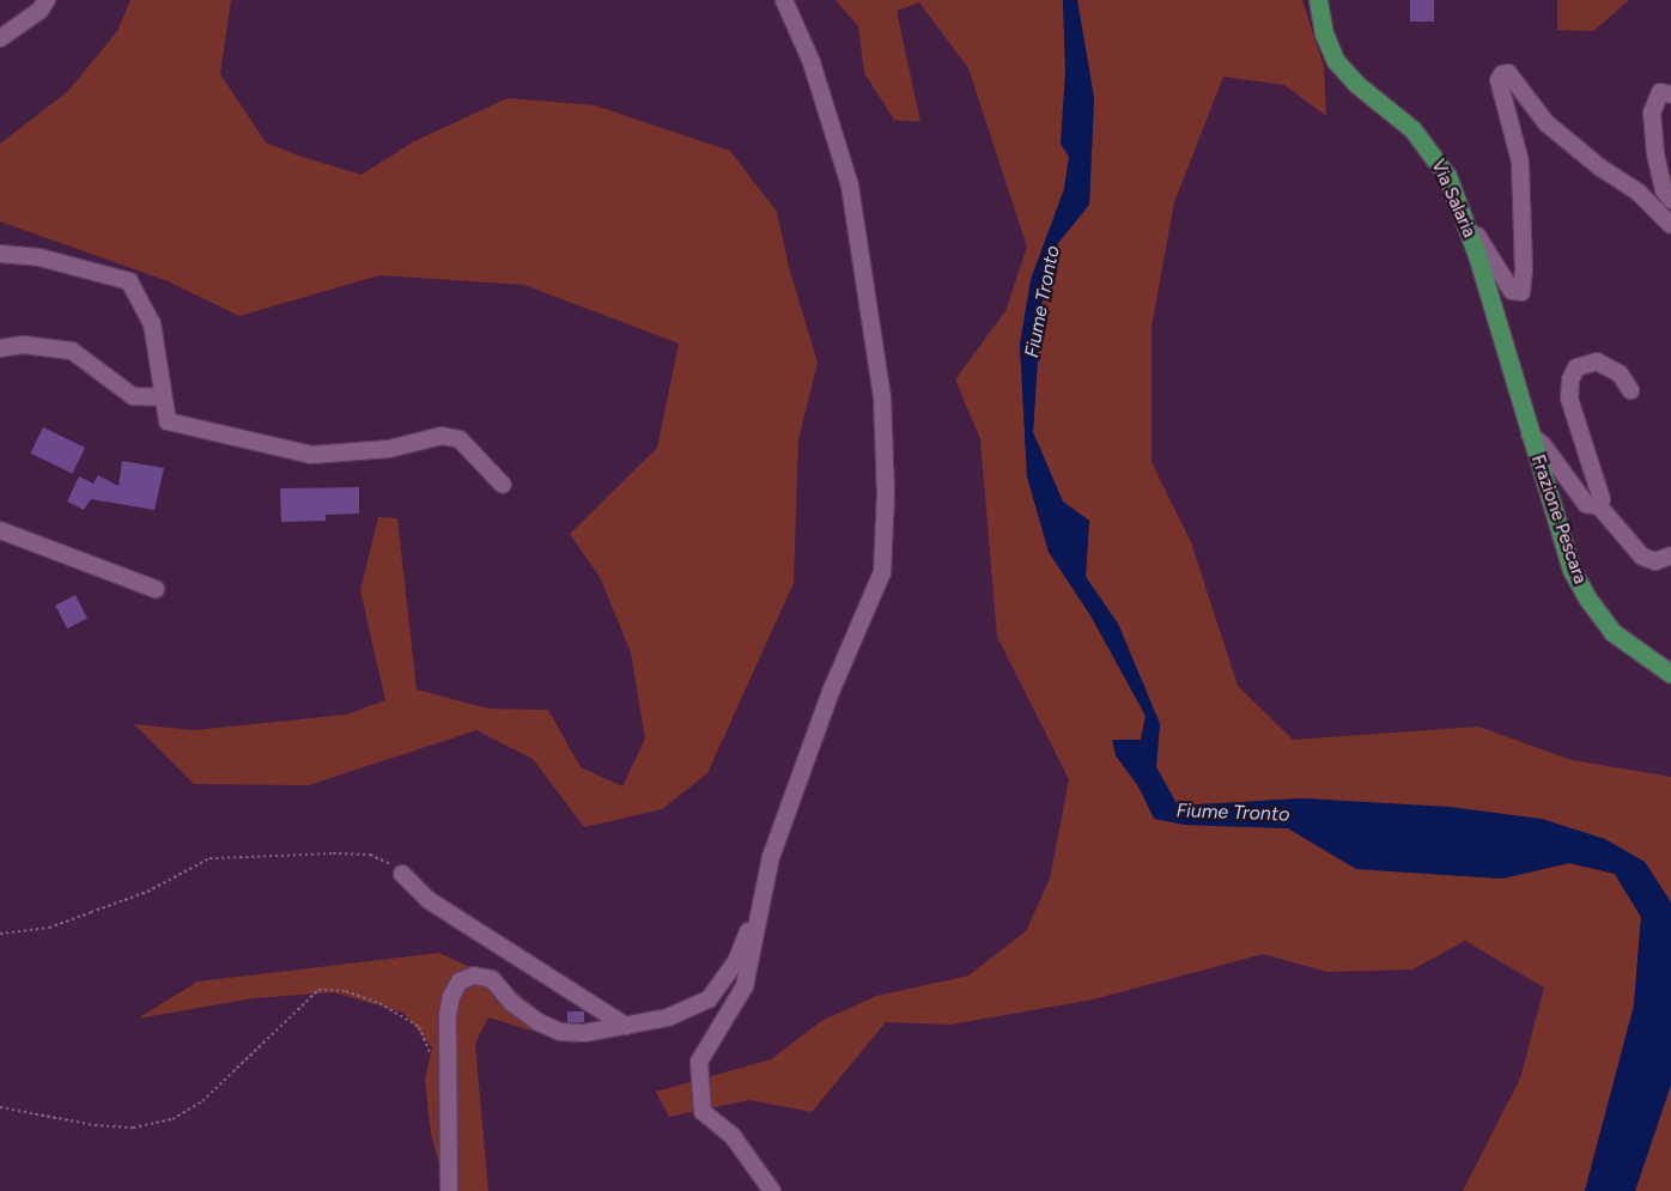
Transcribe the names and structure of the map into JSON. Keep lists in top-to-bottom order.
{
  "streets": {
    "main road": ["Via Salaria", "Frazione Pescara"]
  },
  "crossings": [
    ["Via Salaria", "Frazione Pescara"]
  ],
  "water": ["Fiume Tronto"]
}
